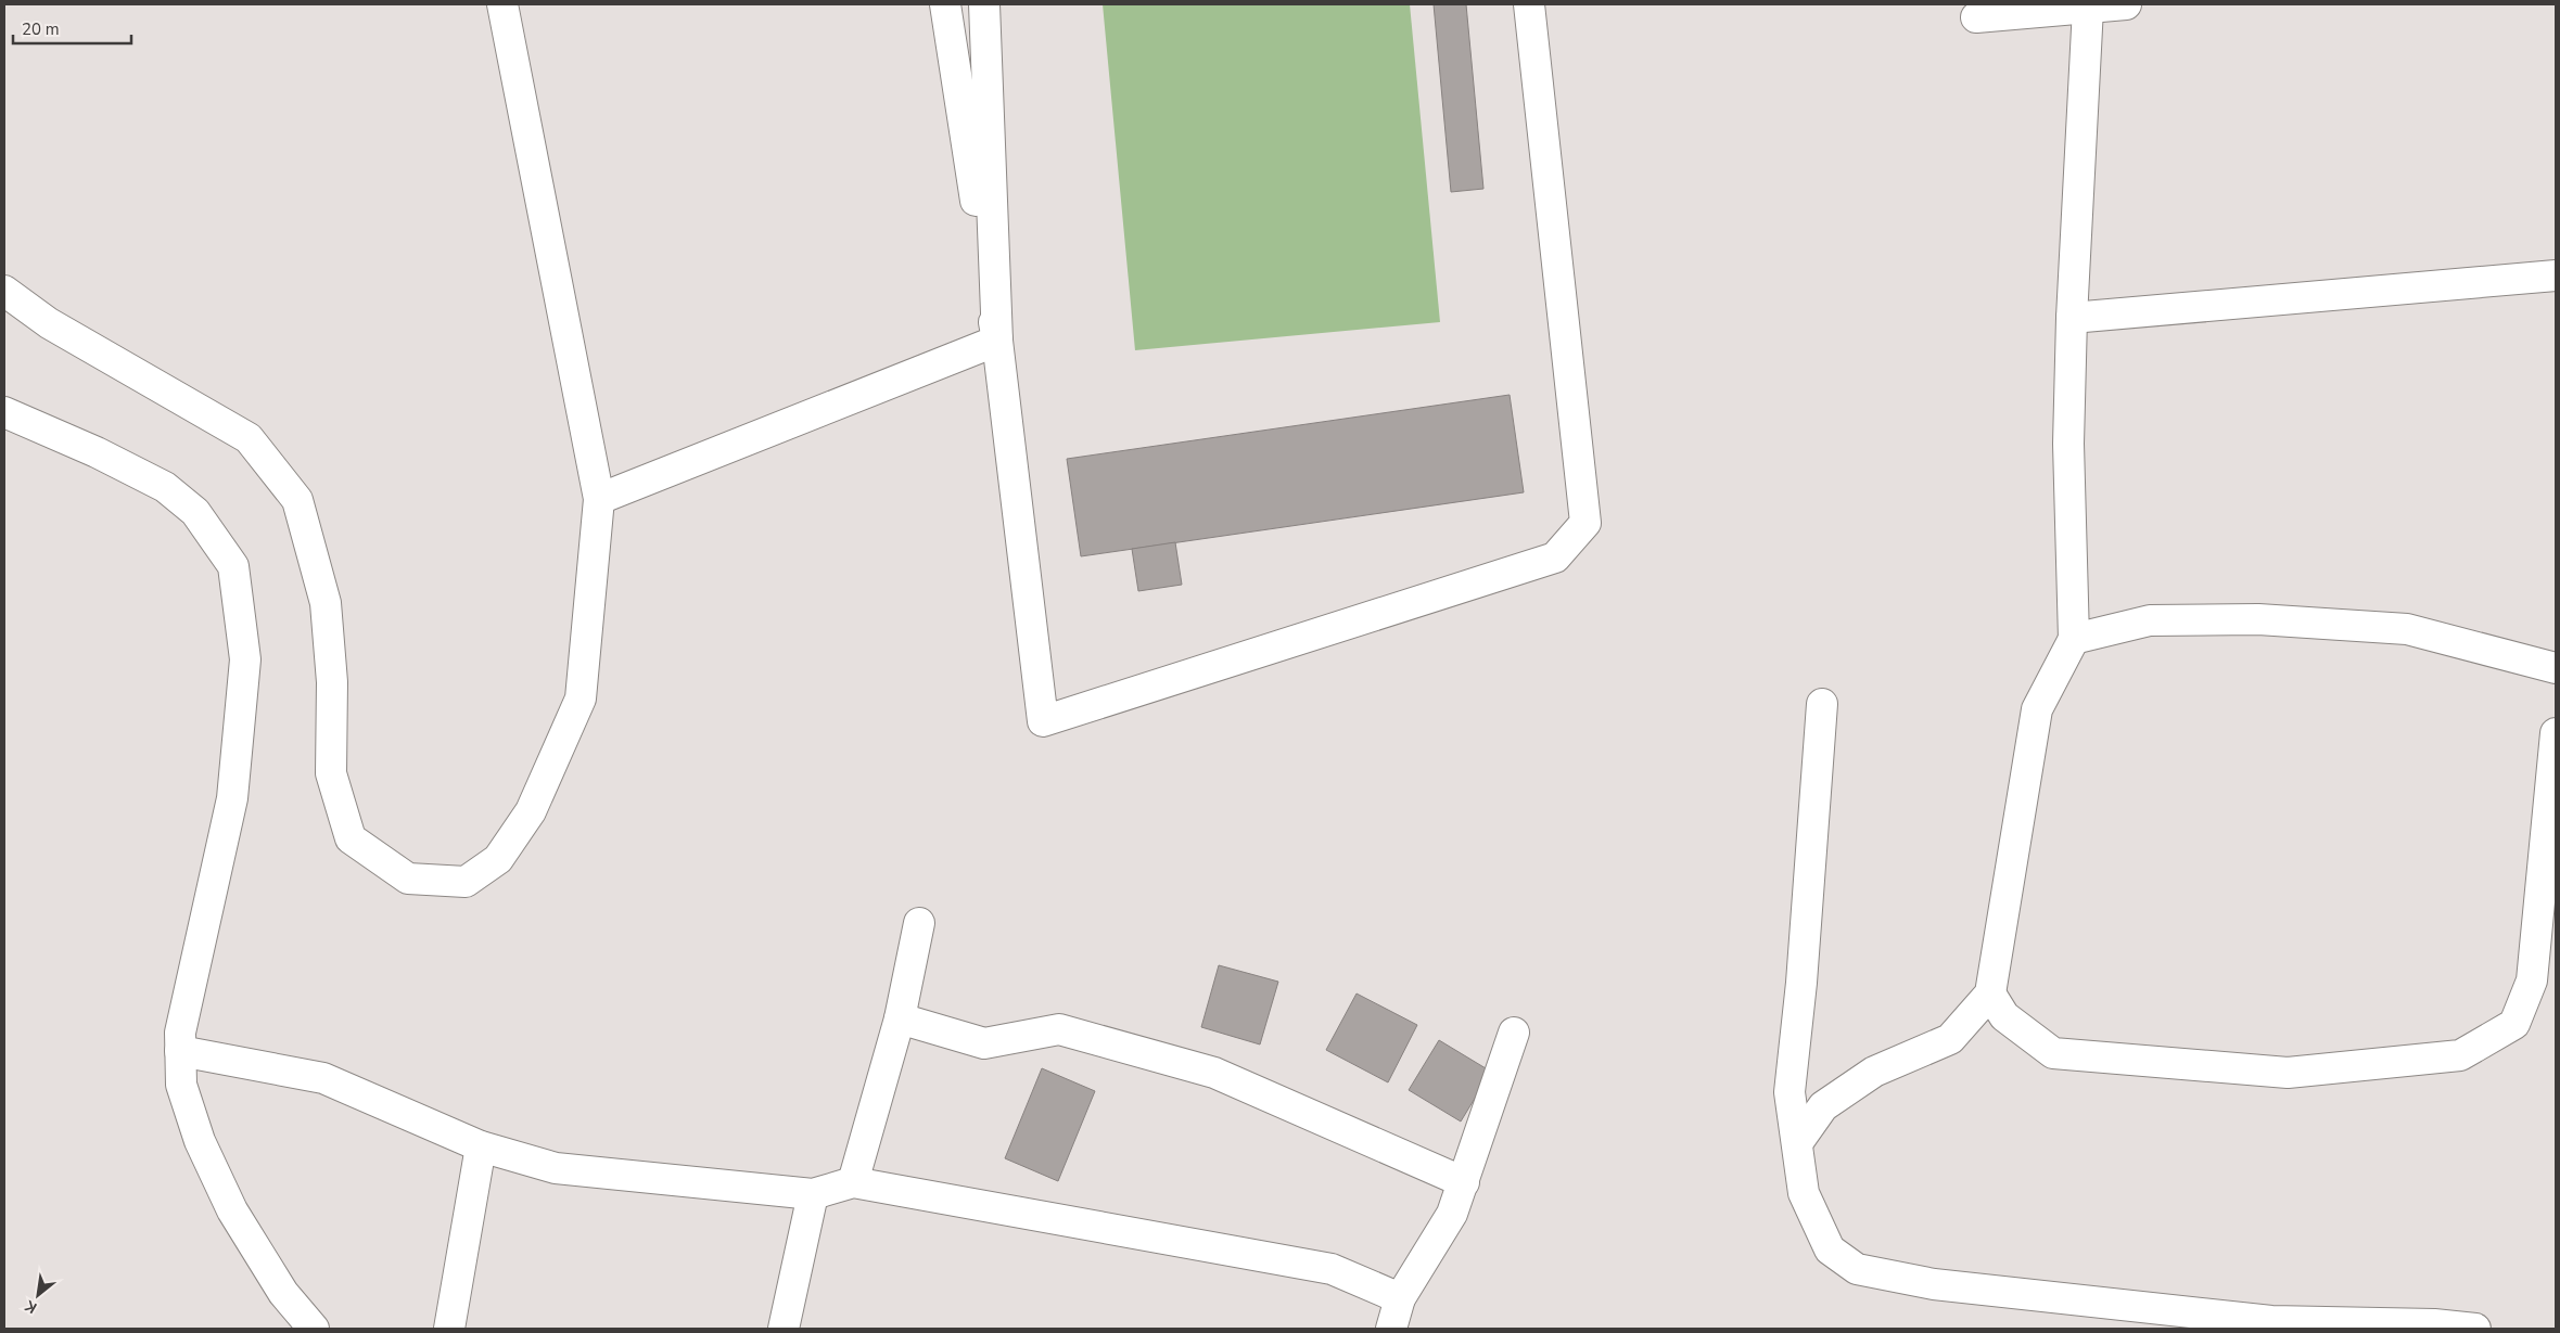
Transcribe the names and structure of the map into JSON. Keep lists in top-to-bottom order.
{
  "scale_bar": "20 m",
  "north": "bottom left"
}
